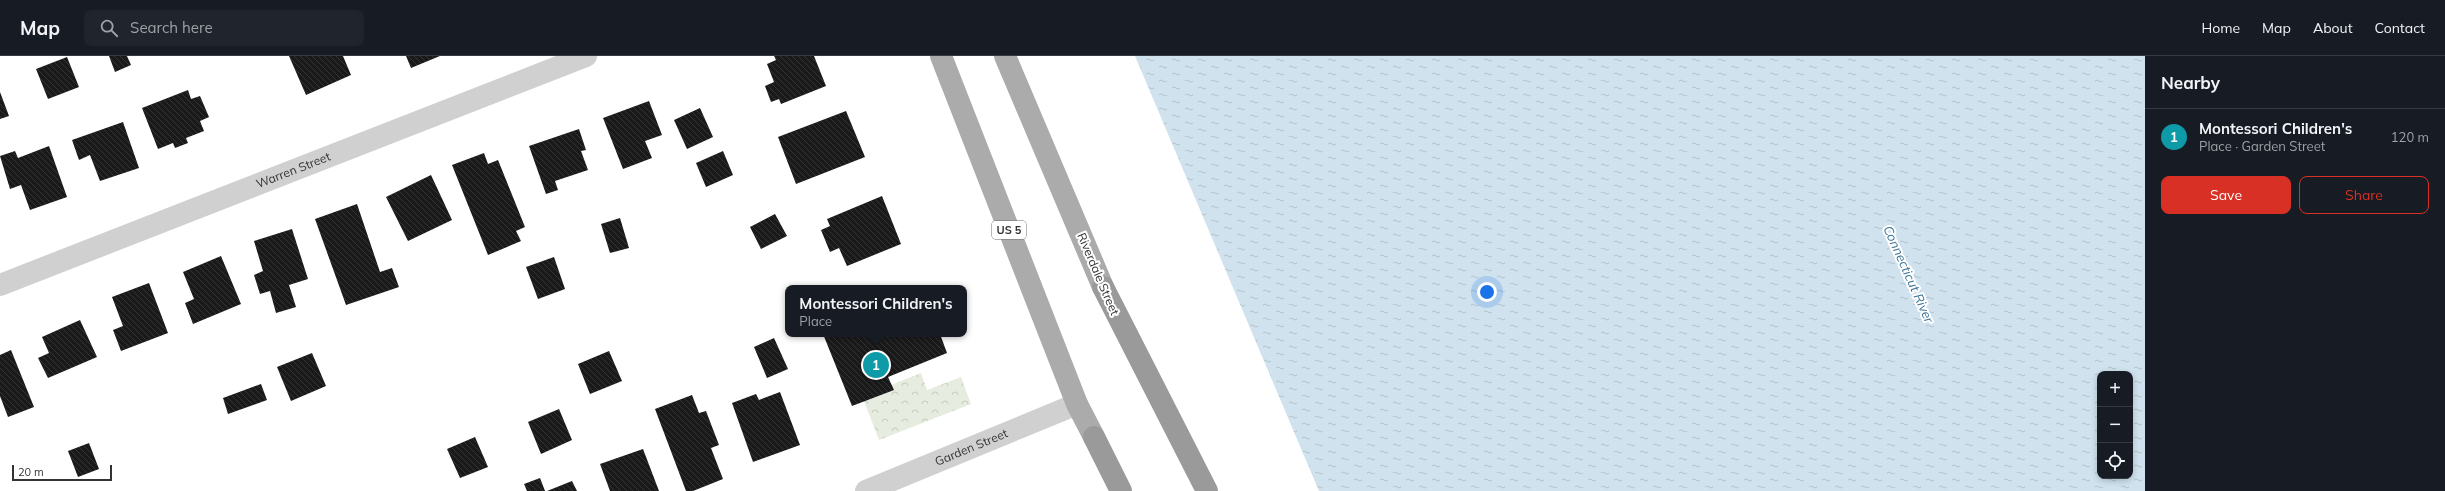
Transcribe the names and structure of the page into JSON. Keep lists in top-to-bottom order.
{
  "streets": {
    "highway": ["US 5", "Riverdale Street"],
    "street": ["Warren Street", "Garden Street"]
  },
  "crossings": [
    ["US 5", "Garden Street"]
  ],
  "water": ["Connecticut River"],
  "scale_bar": "20 m",
  "page": {
    "header": "Map",
    "search": "Search here",
    "nav": [
      "Home",
      "Map",
      "About",
      "Contact"
    ],
    "heading": "Nearby",
    "list": [
      {
        "mark": "1",
        "name": "Montessori Children's",
        "note": "Place · Garden Street",
        "value": "120 m"
      }
    ],
    "buttons": ["Save", "Share"],
    "popup": ["Montessori Children's", "Place"],
    "pins": "1",
    "map_buttons": ["+", "−"],
    "scale": "20 m"
  }
}
